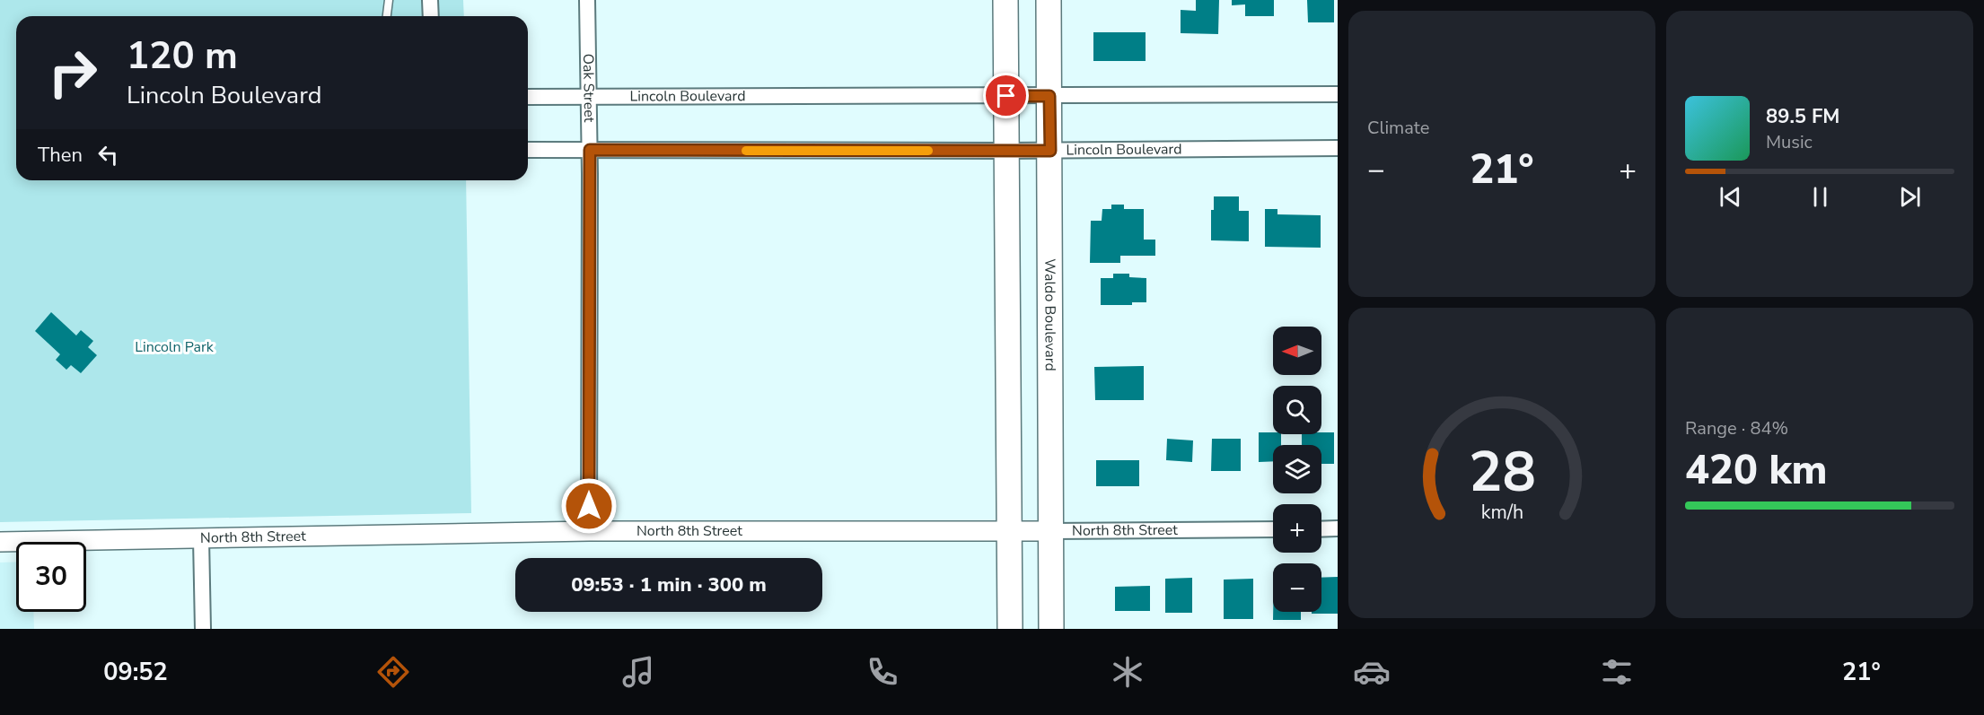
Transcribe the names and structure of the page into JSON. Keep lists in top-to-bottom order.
{
  "streets": {
    "main road": ["Waldo Boulevard"],
    "street": ["Oak Street", "Lincoln Boulevard", "North 8th Street"]
  },
  "crossings": [
    ["Oak Street", "Lincoln Boulevard"],
    ["Oak Street", "North 8th Street"],
    ["Lincoln Boulevard", "Waldo Boulevard"],
    ["Waldo Boulevard", "North 8th Street"]
  ],
  "parks": ["Lincoln Park"],
  "north": "left",
  "page": {
    "tile": [
      "Climate",
      ["Range · 84%", "420 km"]
    ],
    "turn": ["120 m", "Lincoln Boulevard"],
    "song": ["89.5 FM", "Music"],
    "then": "Then",
    "heat": ["−", "21°", "+"],
    "map_buttons": ["+", "−"],
    "limit": "30",
    "trip": "09:53 · 1 min · 300 m",
    "tabs": ["09:52", "21°"],
    "gauge": ["28", "km/h"]
  }
}
